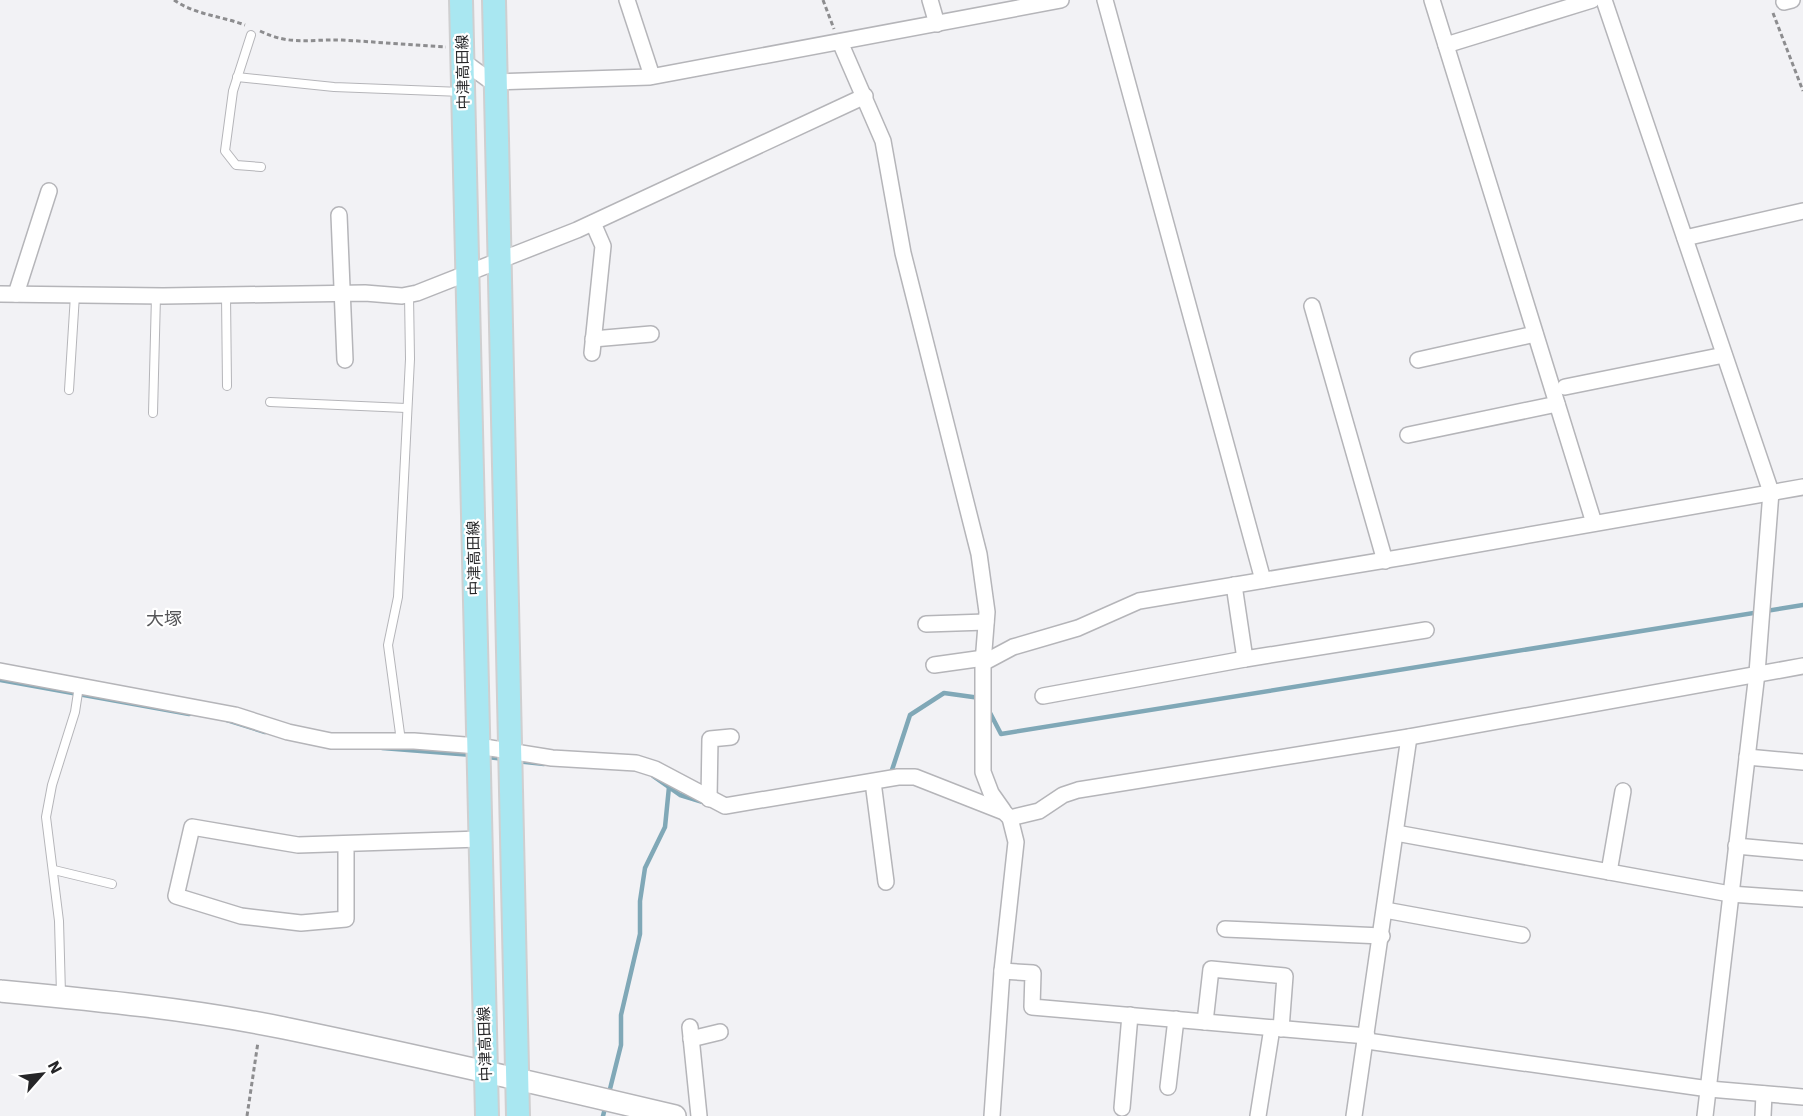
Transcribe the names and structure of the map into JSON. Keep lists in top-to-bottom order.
{
  "streets": {
    "main road": ["中津高田線"]
  },
  "districts": ["大塚"],
  "north": "top right"
}
